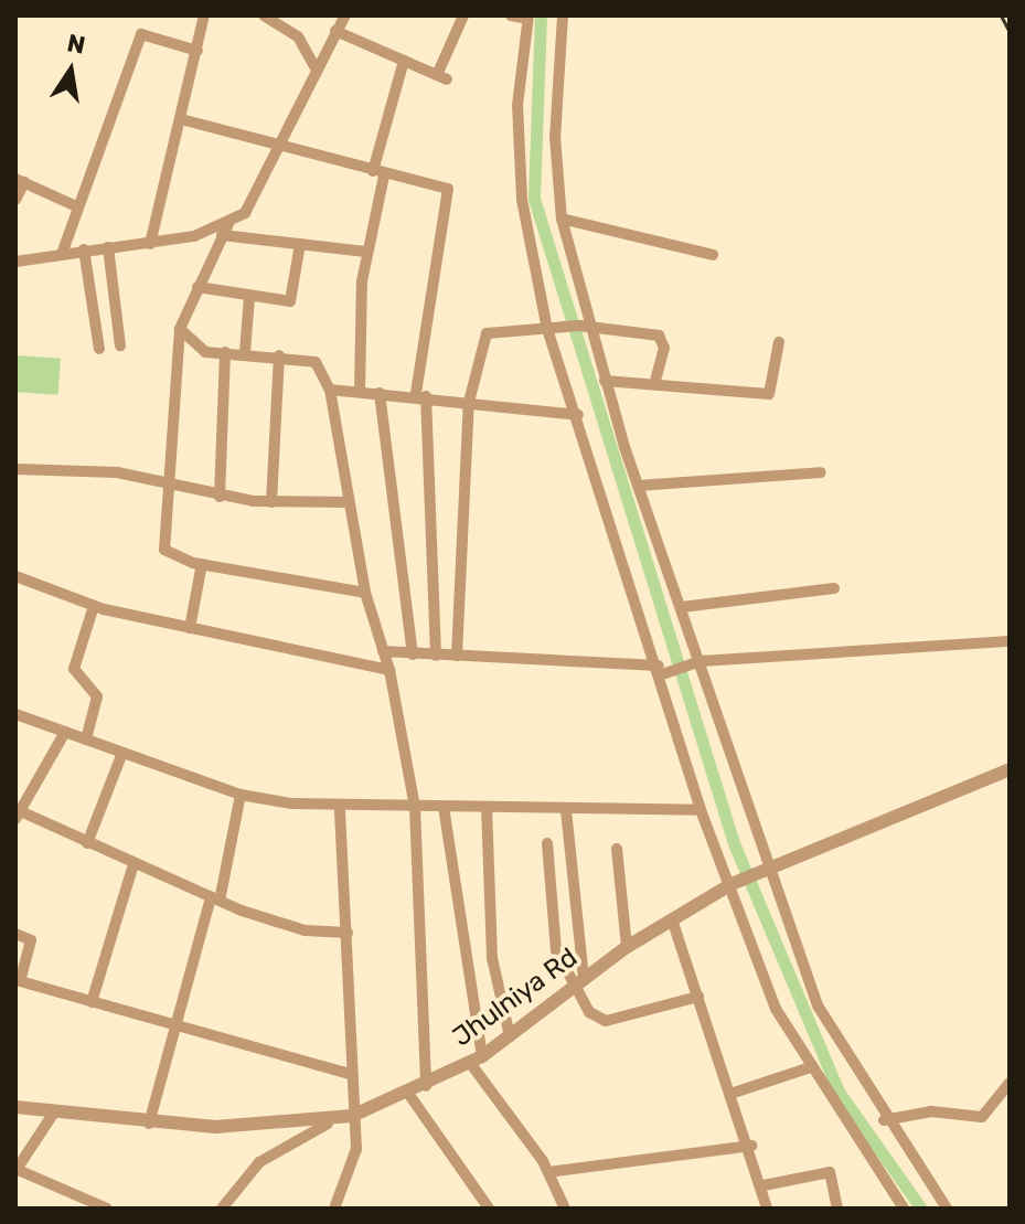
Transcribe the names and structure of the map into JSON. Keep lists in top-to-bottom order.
{
  "streets": {
    "street": ["Jhulniya Rd"]
  },
  "north": "top"
}
